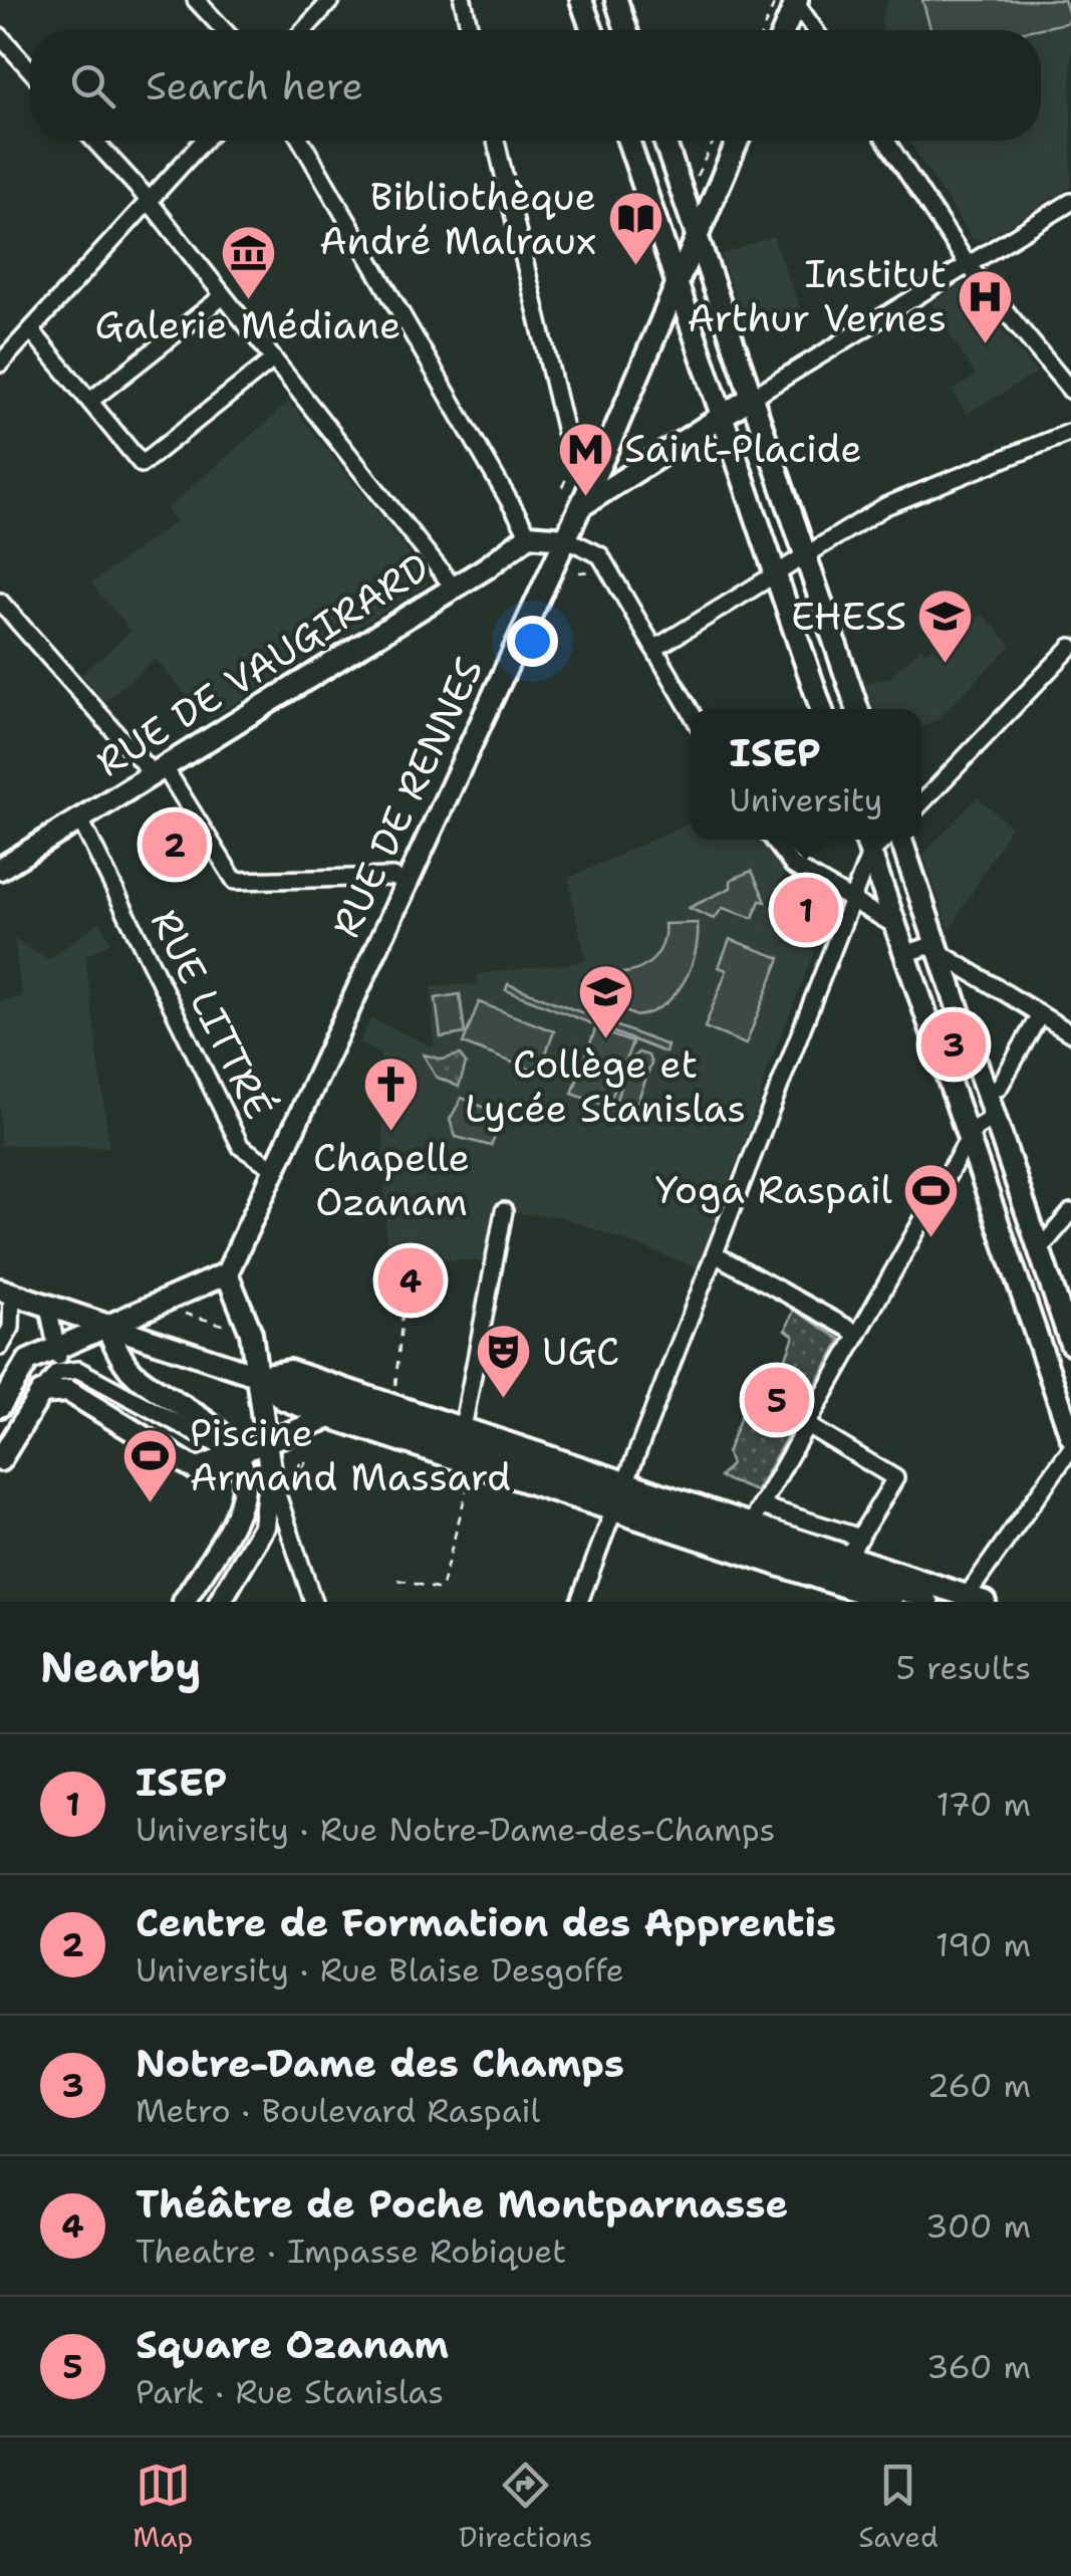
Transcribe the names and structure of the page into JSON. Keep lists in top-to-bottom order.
{
  "streets": {
    "main road": ["RUE DE VAUGIRARD", "RUE DE RENNES"],
    "street": ["RUE LITTRÉ"]
  },
  "crossings": [
    ["RUE DE VAUGIRARD", "RUE LITTRÉ"],
    ["RUE DE RENNES", "RUE LITTRÉ"]
  ],
  "places": {
    "library": ["Bibliothèque André Malraux"],
    "museum": ["Galerie Médiane"],
    "hospital": ["Institut Arthur Vernes"],
    "metro station": ["Saint-Placide"],
    "school or university": ["EHESS", "Collège et Lycée Stanislas"],
    "church": ["Chapelle Ozanam"],
    "sports": ["Yoga Raspail", "Piscine Armand Massard"],
    "theatre": ["UGC"]
  },
  "page": {
    "search": "Search here",
    "popup": ["ISEP", "University"],
    "pins": [
      "2",
      "1",
      "3",
      "4",
      "5"
    ],
    "heading": ["Nearby", "5 results"],
    "list": [
      {
        "mark": "1",
        "name": "ISEP",
        "note": "University · Rue Notre-Dame-des-Champs",
        "value": "170 m"
      },
      {
        "mark": "2",
        "name": "Centre de Formation des Apprentis",
        "note": "University · Rue Blaise Desgoffe",
        "value": "190 m"
      },
      {
        "mark": "3",
        "name": "Notre-Dame des Champs",
        "note": "Metro · Boulevard Raspail",
        "value": "260 m"
      },
      {
        "mark": "4",
        "name": "Théâtre de Poche Montparnasse",
        "note": "Theatre · Impasse Robiquet",
        "value": "300 m"
      },
      {
        "mark": "5",
        "name": "Square Ozanam",
        "note": "Park · Rue Stanislas",
        "value": "360 m"
      }
    ],
    "nav": ["Map", "Directions", "Saved"]
  }
}
